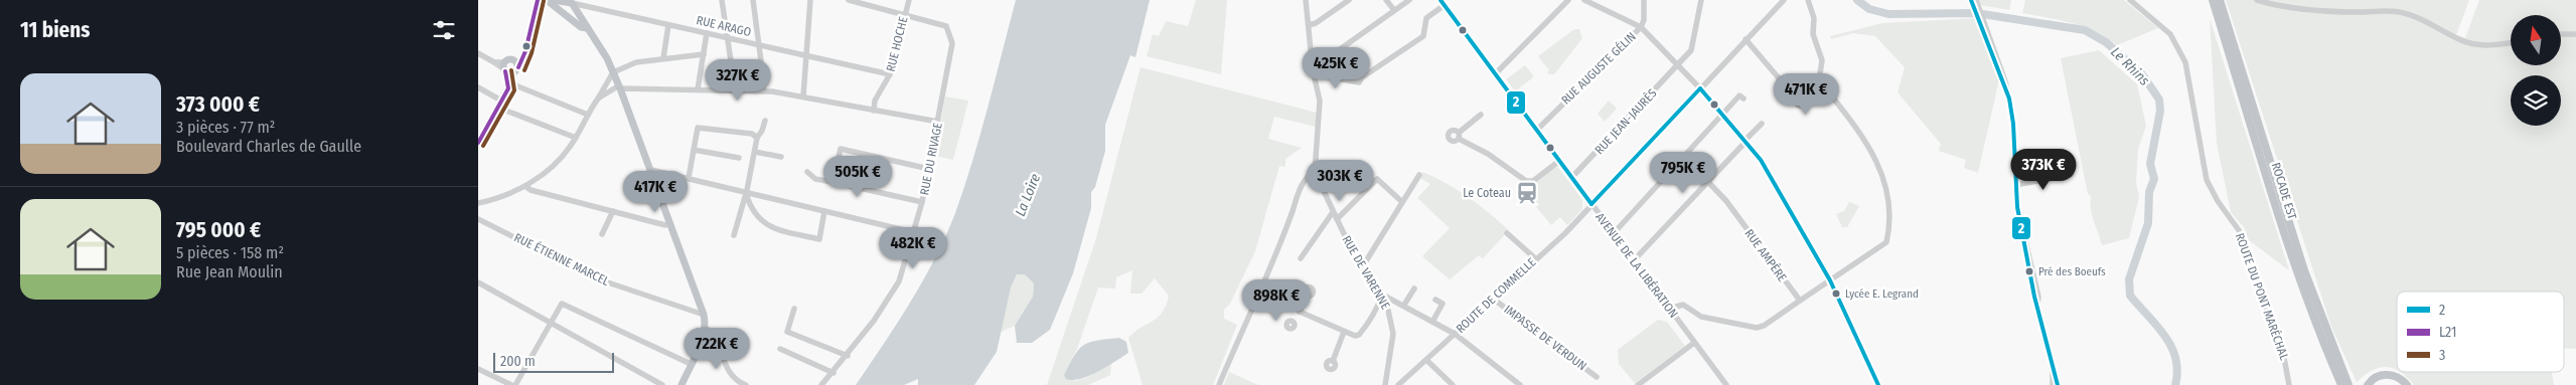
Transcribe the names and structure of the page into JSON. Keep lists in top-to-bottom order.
{
  "streets": {
    "highway": ["ROCADE EST"],
    "main road": ["RUE ARAGO"],
    "street": [
      "RUE HOCHE",
      "RUE AUGUSTE GÉLIN",
      "RUE JEAN-JAURÈS",
      "RUE DU RIVAGE",
      "RUE AMPÈRE",
      "RUE ÉTIENNE MARCEL",
      "AVENUE DE LA LIBÉRATION",
      "RUE DE VARENNE",
      "ROUTE DE COMMELLE",
      "ROUTE DU PONT MARÉCHAL",
      "IMPASSE DE VERDUN"
    ]
  },
  "crossings": [
    ["RUE ARAGO", "RUE HOCHE"],
    ["RUE HOCHE", "RUE DU RIVAGE"],
    ["RUE AUGUSTE GÉLIN", "AVENUE DE LA LIBÉRATION"],
    ["RUE JEAN-JAURÈS", "AVENUE DE LA LIBÉRATION"],
    ["AVENUE DE LA LIBÉRATION", "ROUTE DE COMMELLE"],
    ["ROUTE DE COMMELLE", "IMPASSE DE VERDUN"]
  ],
  "water": ["Le Rhins", "La Loire"],
  "places": {
    "station": ["Le Coteau"],
    "other": ["Pré des Boeufs", "Lycée E. Legrand"]
  },
  "lines": ["transit line 2", "transit line L21", "transit line 3"],
  "legend": ["2", "L21", "3"],
  "scale_bar": "200 m",
  "north": "top",
  "page": {
    "heading": "11 biens",
    "price": [
      "425K €",
      "327K €",
      "471K €",
      "373K €",
      "795K €",
      "505K €",
      "303K €",
      "417K €",
      "482K €",
      "898K €",
      "722K €"
    ],
    "list": [
      {
        "name": "373 000 €",
        "note": "3 pièces · 77 m² · Boulevard Charles de Gaulle"
      },
      {
        "name": "795 000 €",
        "note": "5 pièces · 158 m² · Rue Jean Moulin"
      }
    ],
    "scale": "200 m"
  }
}
